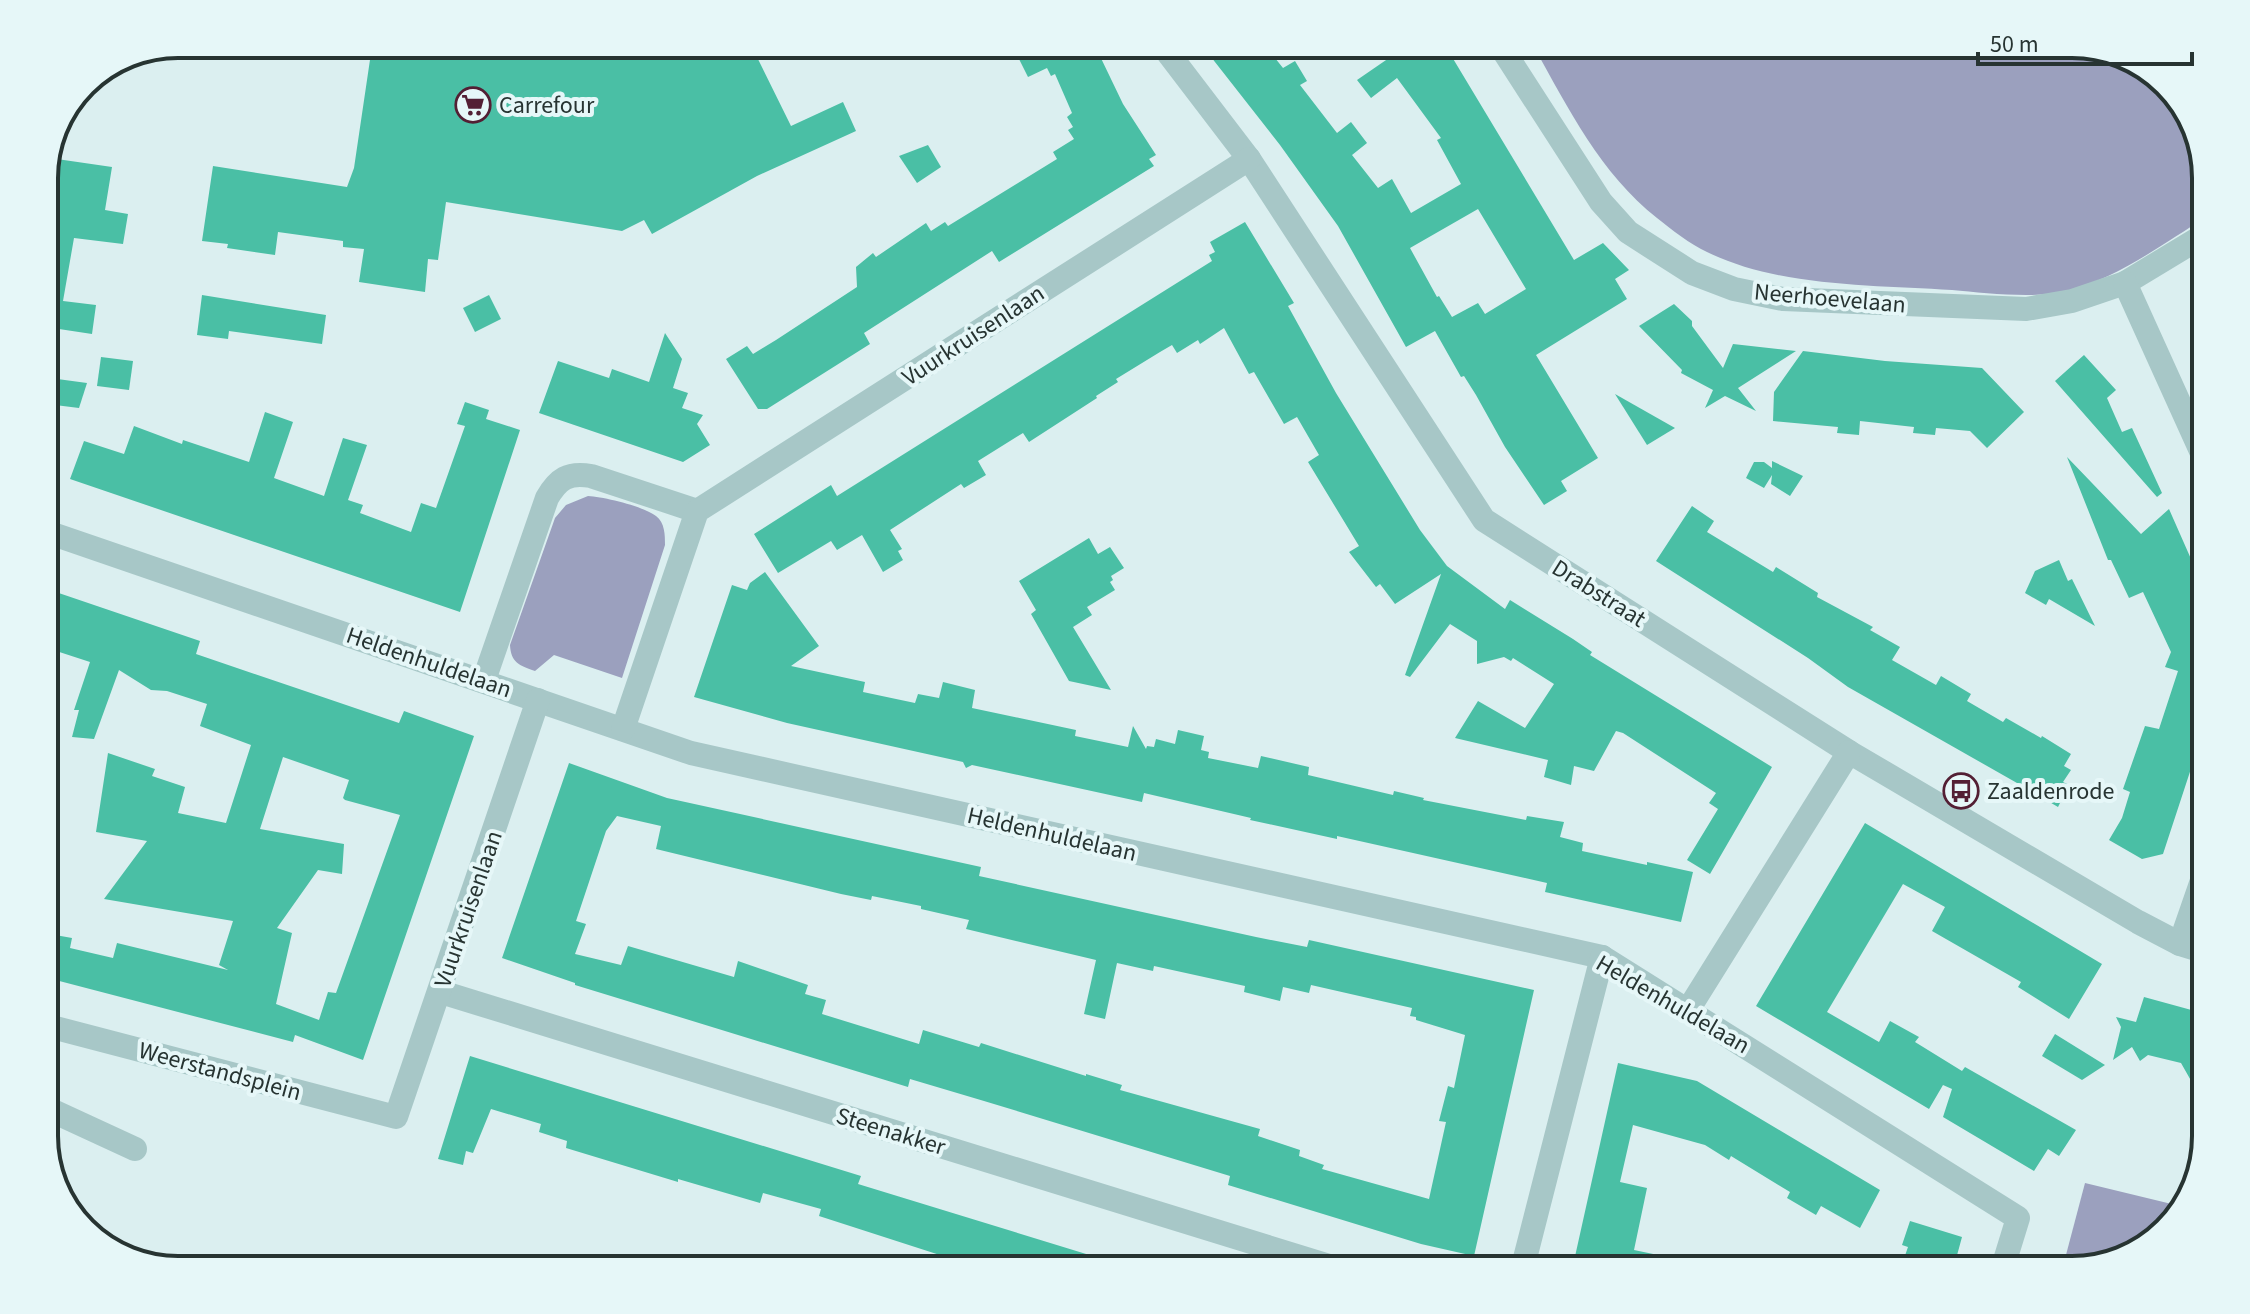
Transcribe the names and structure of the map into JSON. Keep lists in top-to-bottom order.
{
  "streets": {
    "street": [
      "Neerhoevelaan",
      "Vuurkruisenlaan",
      "Drabstraat",
      "Heldenhuldelaan",
      "Weerstandsplein",
      "Steenakker"
    ]
  },
  "crossings": [
    ["Vuurkruisenlaan", "Drabstraat"],
    ["Vuurkruisenlaan", "Heldenhuldelaan"],
    ["Vuurkruisenlaan", "Weerstandsplein"],
    ["Vuurkruisenlaan", "Steenakker"]
  ],
  "places": {
    "supermarket": ["Carrefour"],
    "bus stop": ["Zaaldenrode"]
  },
  "scale_bar": "50 m"
}
